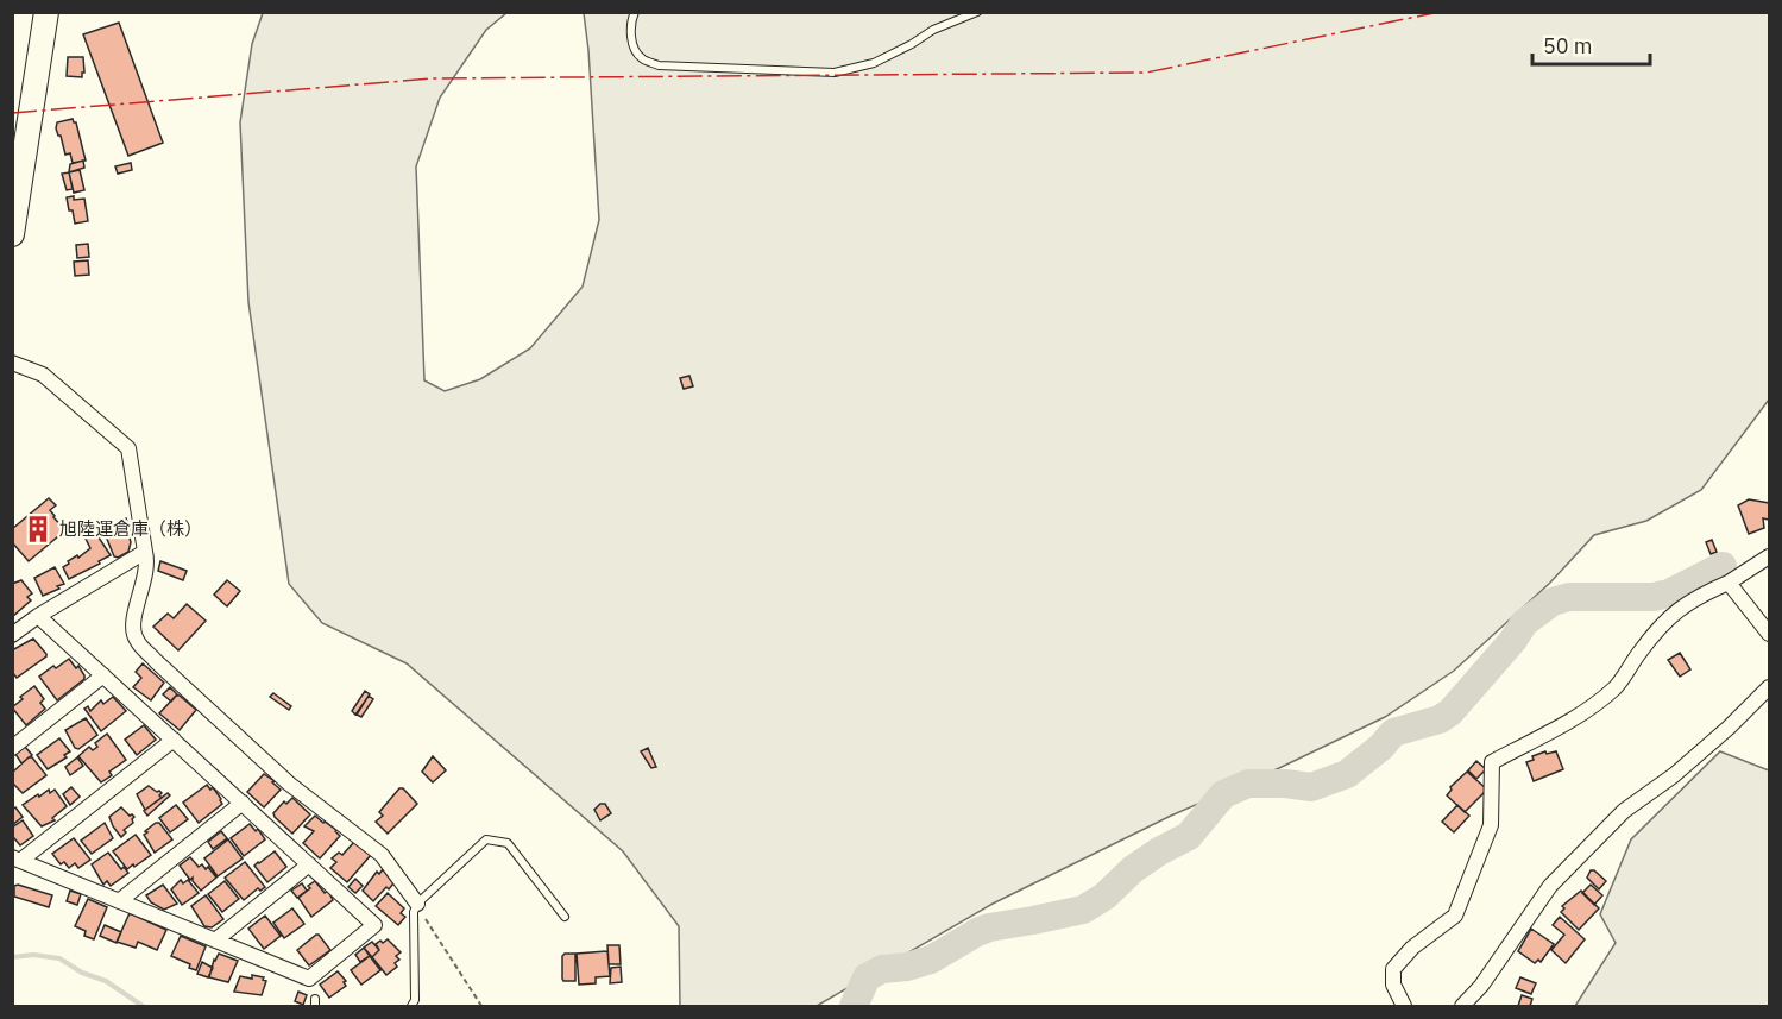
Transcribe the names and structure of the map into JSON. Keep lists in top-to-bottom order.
{
  "places": {
    "building": ["旭陸運倉庫（株）"]
  },
  "scale_bar": "50 m"
}
